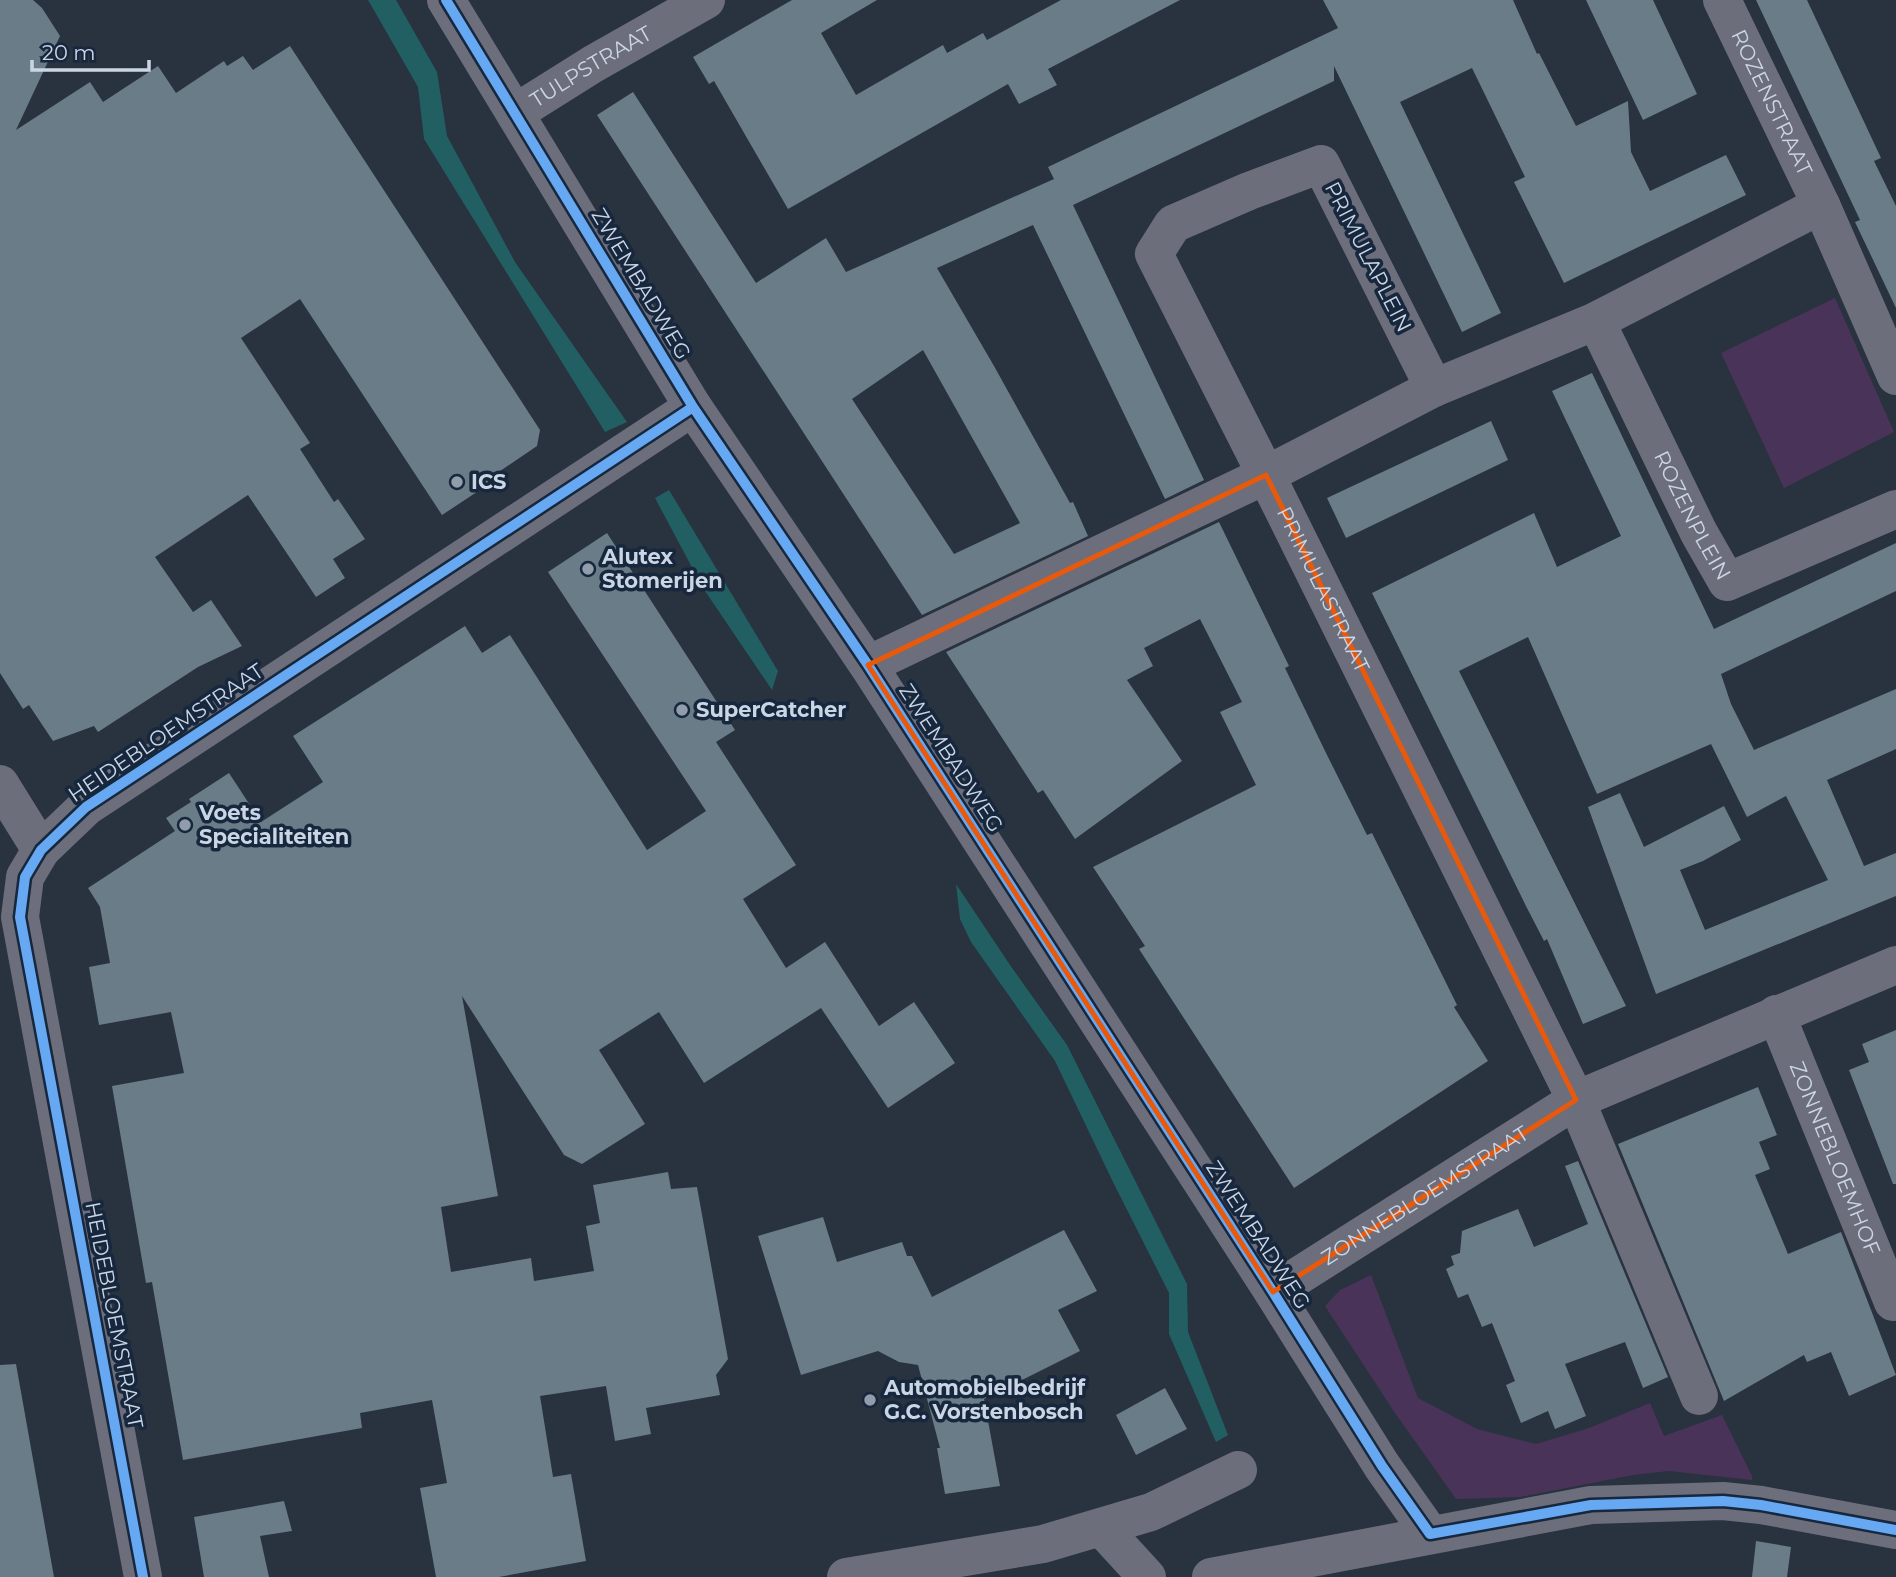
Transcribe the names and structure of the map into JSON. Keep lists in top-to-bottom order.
{
  "streets": {
    "street": [
      "TULPSTRAAT",
      "ROZENSTRAAT",
      "PRIMULAPLEIN",
      "ZWEMBADWEG",
      "ROZENPLEIN",
      "PRIMULASTRAAT",
      "HEIDEBLOEMSTRAAT",
      "ZONNEBLOEMHOF",
      "ZONNEBLOEMSTRAAT"
    ]
  },
  "crossings": [
    ["TULPSTRAAT", "ZWEMBADWEG"],
    ["PRIMULAPLEIN", "PRIMULASTRAAT"],
    ["ZWEMBADWEG", "HEIDEBLOEMSTRAAT"],
    ["ZWEMBADWEG", "ZONNEBLOEMSTRAAT"],
    ["PRIMULASTRAAT", "ZONNEBLOEMSTRAAT"],
    ["ZONNEBLOEMHOF", "ZONNEBLOEMSTRAAT"]
  ],
  "places": [
    "ICS",
    "Alutex Stomerijen",
    "SuperCatcher",
    "Voets Specialiteiten",
    "Automobielbedrijf G.C. Vorstenbosch"
  ],
  "scale_bar": "20 m"
}
